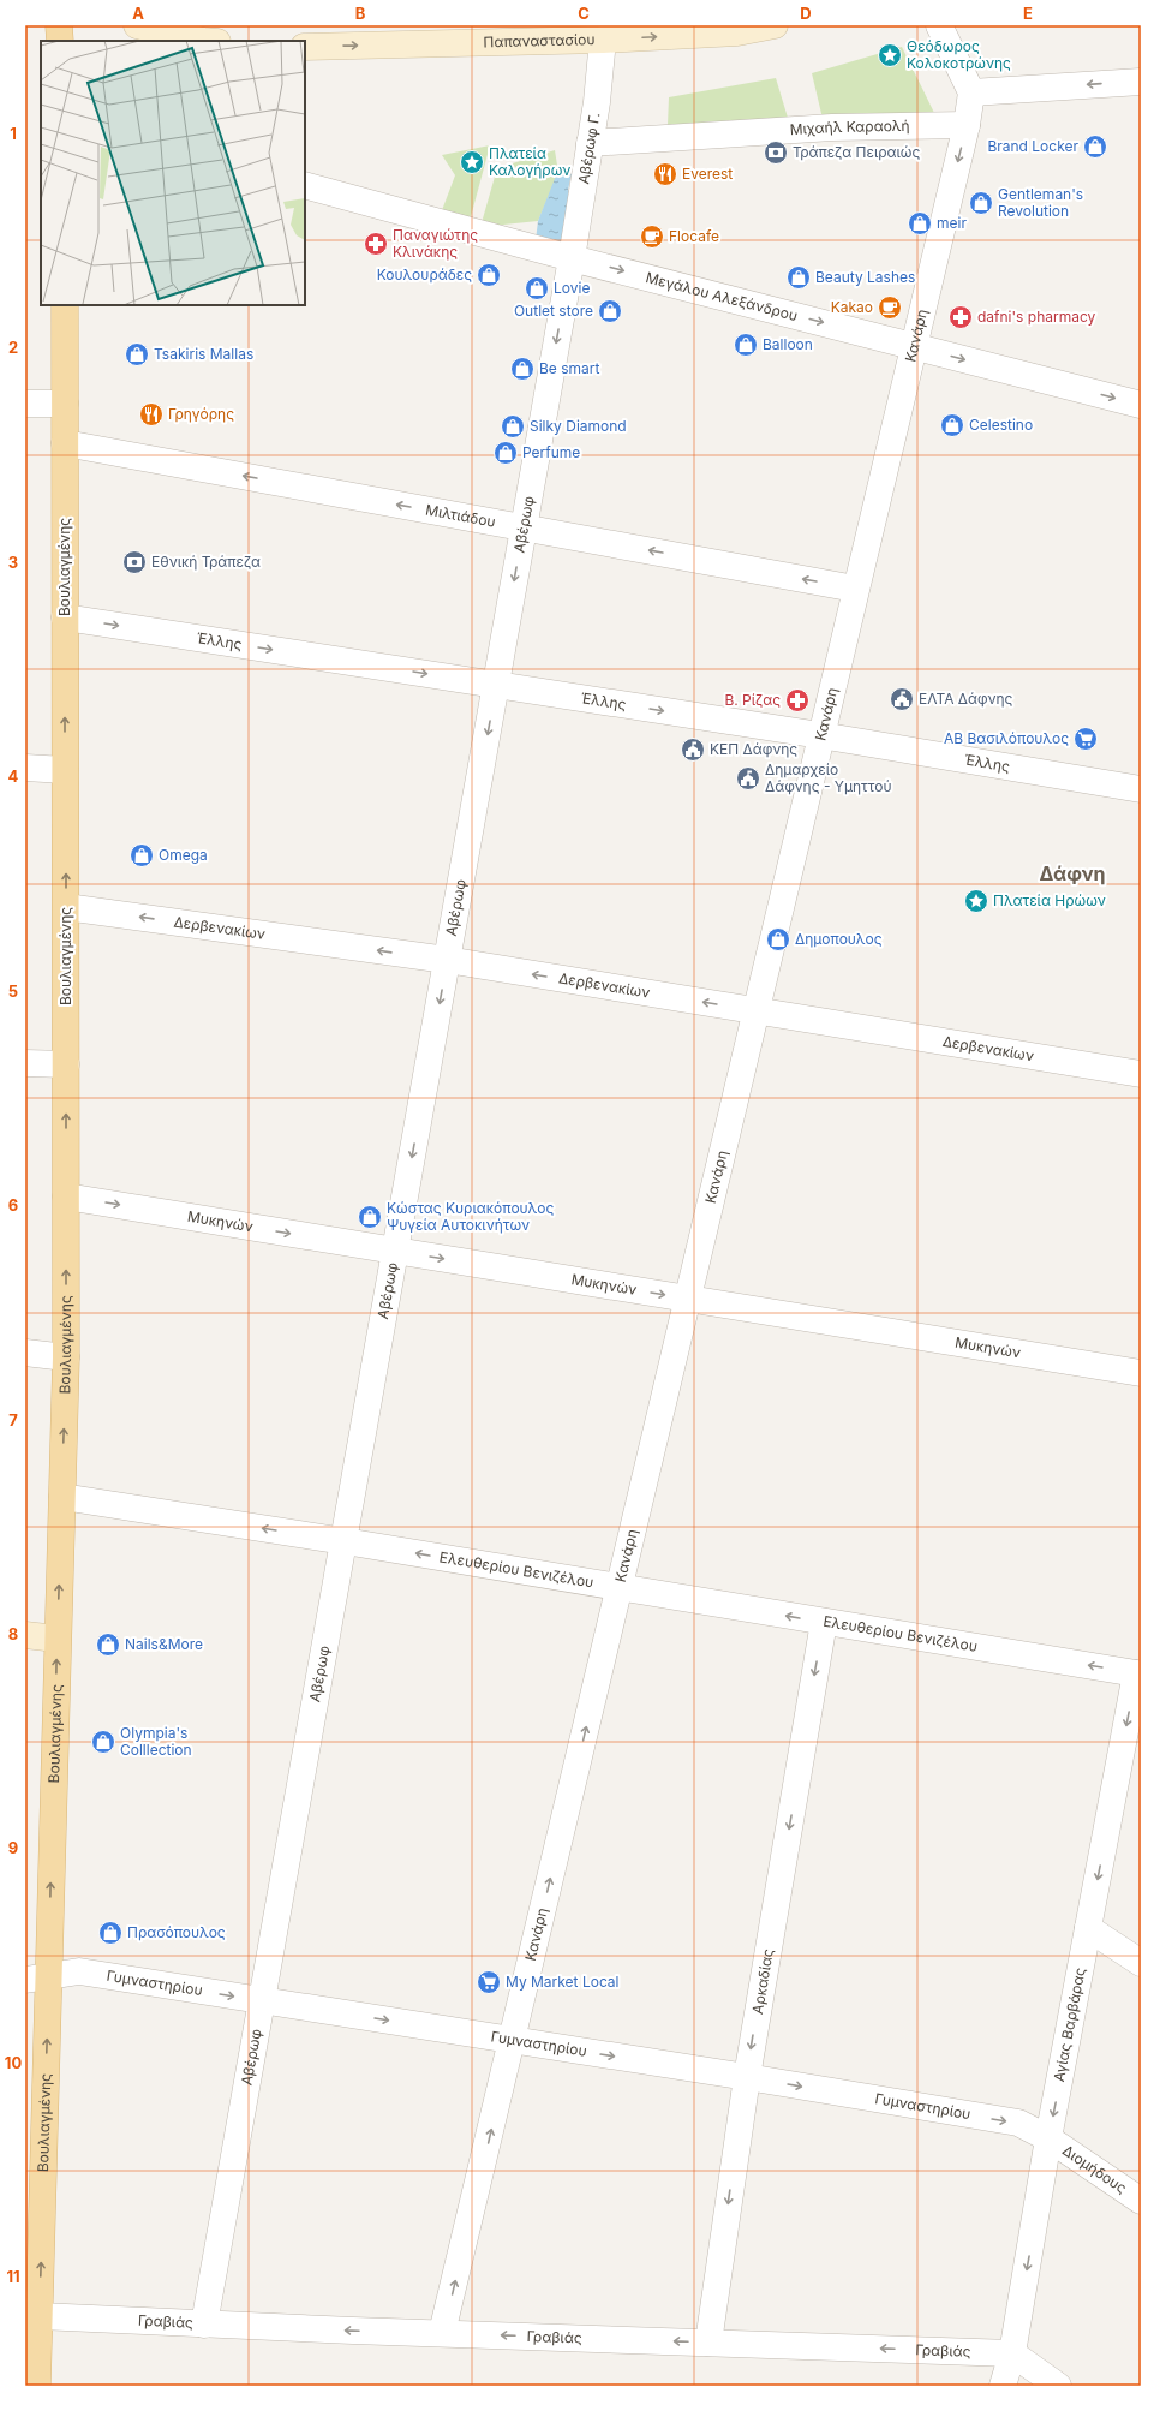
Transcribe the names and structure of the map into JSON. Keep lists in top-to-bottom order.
{
  "streets": {
    "main road": ["Παπαναστασίου", "Βουλιαγμένης"],
    "street": [
      "Μιχαήλ Καραολή",
      "Αβέρωφ Γ.",
      "Μεγάλου Αλεξάνδρου",
      "Κανάρη",
      "Μιλτιάδου",
      "Αβέρωφ",
      "Έλλης",
      "Δερβενακίων",
      "Μυκηνών",
      "Ελευθερίου Βενιζέλου",
      "Αρκαδίας",
      "Γυμναστηρίου",
      "Αγίας Βαρβάρας",
      "Διομήδους",
      "Γραβιάς"
    ]
  },
  "crossings": [
    ["Παπαναστασίου", "Αβέρωφ Γ."],
    ["Μιχαήλ Καραολή", "Αβέρωφ Γ."],
    ["Μιχαήλ Καραολή", "Κανάρη"],
    ["Αβέρωφ Γ.", "Μεγάλου Αλεξάνδρου"],
    ["Αβέρωφ Γ.", "Αβέρωφ"],
    ["Μεγάλου Αλεξάνδρου", "Κανάρη"],
    ["Μεγάλου Αλεξάνδρου", "Αβέρωφ"],
    ["Κανάρη", "Μιλτιάδου"],
    ["Κανάρη", "Έλλης"],
    ["Κανάρη", "Δερβενακίων"],
    ["Κανάρη", "Μυκηνών"],
    ["Κανάρη", "Ελευθερίου Βενιζέλου"],
    ["Κανάρη", "Γυμναστηρίου"],
    ["Κανάρη", "Γραβιάς"],
    ["Μιλτιάδου", "Αβέρωφ"],
    ["Μιλτιάδου", "Βουλιαγμένης"],
    ["Αβέρωφ", "Έλλης"],
    ["Αβέρωφ", "Δερβενακίων"],
    ["Αβέρωφ", "Μυκηνών"],
    ["Αβέρωφ", "Ελευθερίου Βενιζέλου"],
    ["Αβέρωφ", "Γυμναστηρίου"],
    ["Αβέρωφ", "Γραβιάς"],
    ["Βουλιαγμένης", "Έλλης"],
    ["Βουλιαγμένης", "Δερβενακίων"],
    ["Βουλιαγμένης", "Μυκηνών"],
    ["Βουλιαγμένης", "Ελευθερίου Βενιζέλου"],
    ["Βουλιαγμένης", "Γυμναστηρίου"],
    ["Βουλιαγμένης", "Γραβιάς"],
    ["Ελευθερίου Βενιζέλου", "Αρκαδίας"],
    ["Ελευθερίου Βενιζέλου", "Αγίας Βαρβάρας"],
    ["Αρκαδίας", "Γυμναστηρίου"],
    ["Αρκαδίας", "Γραβιάς"],
    ["Γυμναστηρίου", "Αγίας Βαρβάρας"],
    ["Γυμναστηρίου", "Διομήδους"],
    ["Αγίας Βαρβάρας", "Διομήδους"],
    ["Αγίας Βαρβάρας", "Γραβιάς"]
  ],
  "one_way": [
    "Παπαναστασίου",
    "Μεγάλου Αλεξάνδρου",
    "Μιλτιάδου",
    "Αβέρωφ",
    "Βουλιαγμένης",
    "Έλλης",
    "Δερβενακίων",
    "Μυκηνών",
    "Ελευθερίου Βενιζέλου",
    "Αρκαδίας",
    "Γυμναστηρίου",
    "Αγίας Βαρβάρας",
    "Γραβιάς"
  ],
  "districts": ["Δάφνη"],
  "places": {
    "place": ["Θεόδωρος Κολοκοτρώνης", "Πλατεία Καλογήρων", "Πλατεία Ηρώων"],
    "shop": [
      "Brand Locker",
      "Gentleman's Revolution",
      "meir",
      "Κουλουράδες",
      "Beauty Lashes",
      "Lovie",
      "Outlet store",
      "Balloon",
      "Tsakiris Mallas",
      "Be smart",
      "Celestino",
      "Silky Diamond",
      "Perfume",
      "Omega",
      "Δημοπουλος",
      "Κώστας Κυριακόπουλος Ψυγεία Αυτοκινήτων",
      "Nails&More",
      "Olympia's Colllection",
      "Πρασόπουλος"
    ],
    "bank": ["Τράπεζα Πειραιώς", "Εθνική Τράπεζα"],
    "restaurant": ["Everest", "Γρηγόρης"],
    "cafe": ["Flocafe", "Kakao"],
    "pharmacy": ["Παναγιώτης Κλινάκης", "dafni's pharmacy", "Β. Ρίζας"],
    "public building": ["ΕΛΤΑ Δάφνης", "ΚΕΠ Δάφνης", "Δημαρχείο Δάφνης - Υμηττού"],
    "supermarket": ["ΑΒ Βασιλόπουλος", "My Market Local"]
  },
  "grid": {
    "columns": [
      "A",
      "B",
      "C",
      "D",
      "E"
    ],
    "rows": [
      "1",
      "2",
      "3",
      "4",
      "5",
      "6",
      "7",
      "8",
      "9",
      "10",
      "11"
    ]
  }
}
